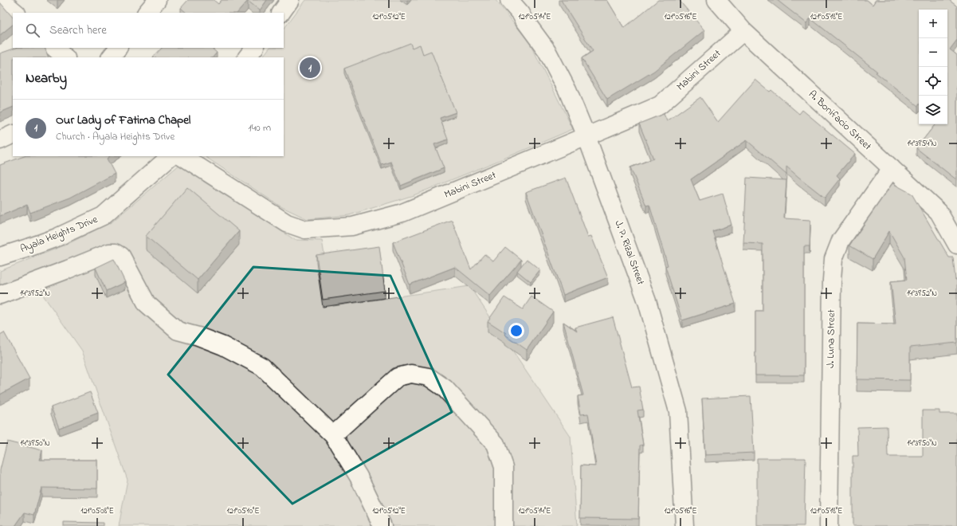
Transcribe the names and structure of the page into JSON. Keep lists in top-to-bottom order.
{
  "streets": {
    "street": [
      "Mabini Street",
      "A. Bonifacio Street",
      "Ayala Heights Drive",
      "J. P. Rizal Street",
      "J. Luna Street"
    ]
  },
  "crossings": [
    ["Mabini Street", "A. Bonifacio Street"],
    ["Mabini Street", "J. P. Rizal Street"],
    ["A. Bonifacio Street", "J. Luna Street"]
  ],
  "page": {
    "map_buttons": ["+", "−"],
    "search": "Search here",
    "pins": "1",
    "heading": "Nearby",
    "list": [
      {
        "mark": "1",
        "name": "Our Lady of Fatima Chapel",
        "note": "Church · Ayala Heights Drive",
        "value": "140 m"
      }
    ]
  },
  "coordinates": [
    "121°05'12\"E",
    "121°05'14\"E",
    "121°05'16\"E",
    "121°05'18\"E",
    "14°39'54\"N",
    "14°39'52\"N",
    "14°39'50\"N",
    "121°05'08\"E",
    "121°05'10\"E"
  ]
}
